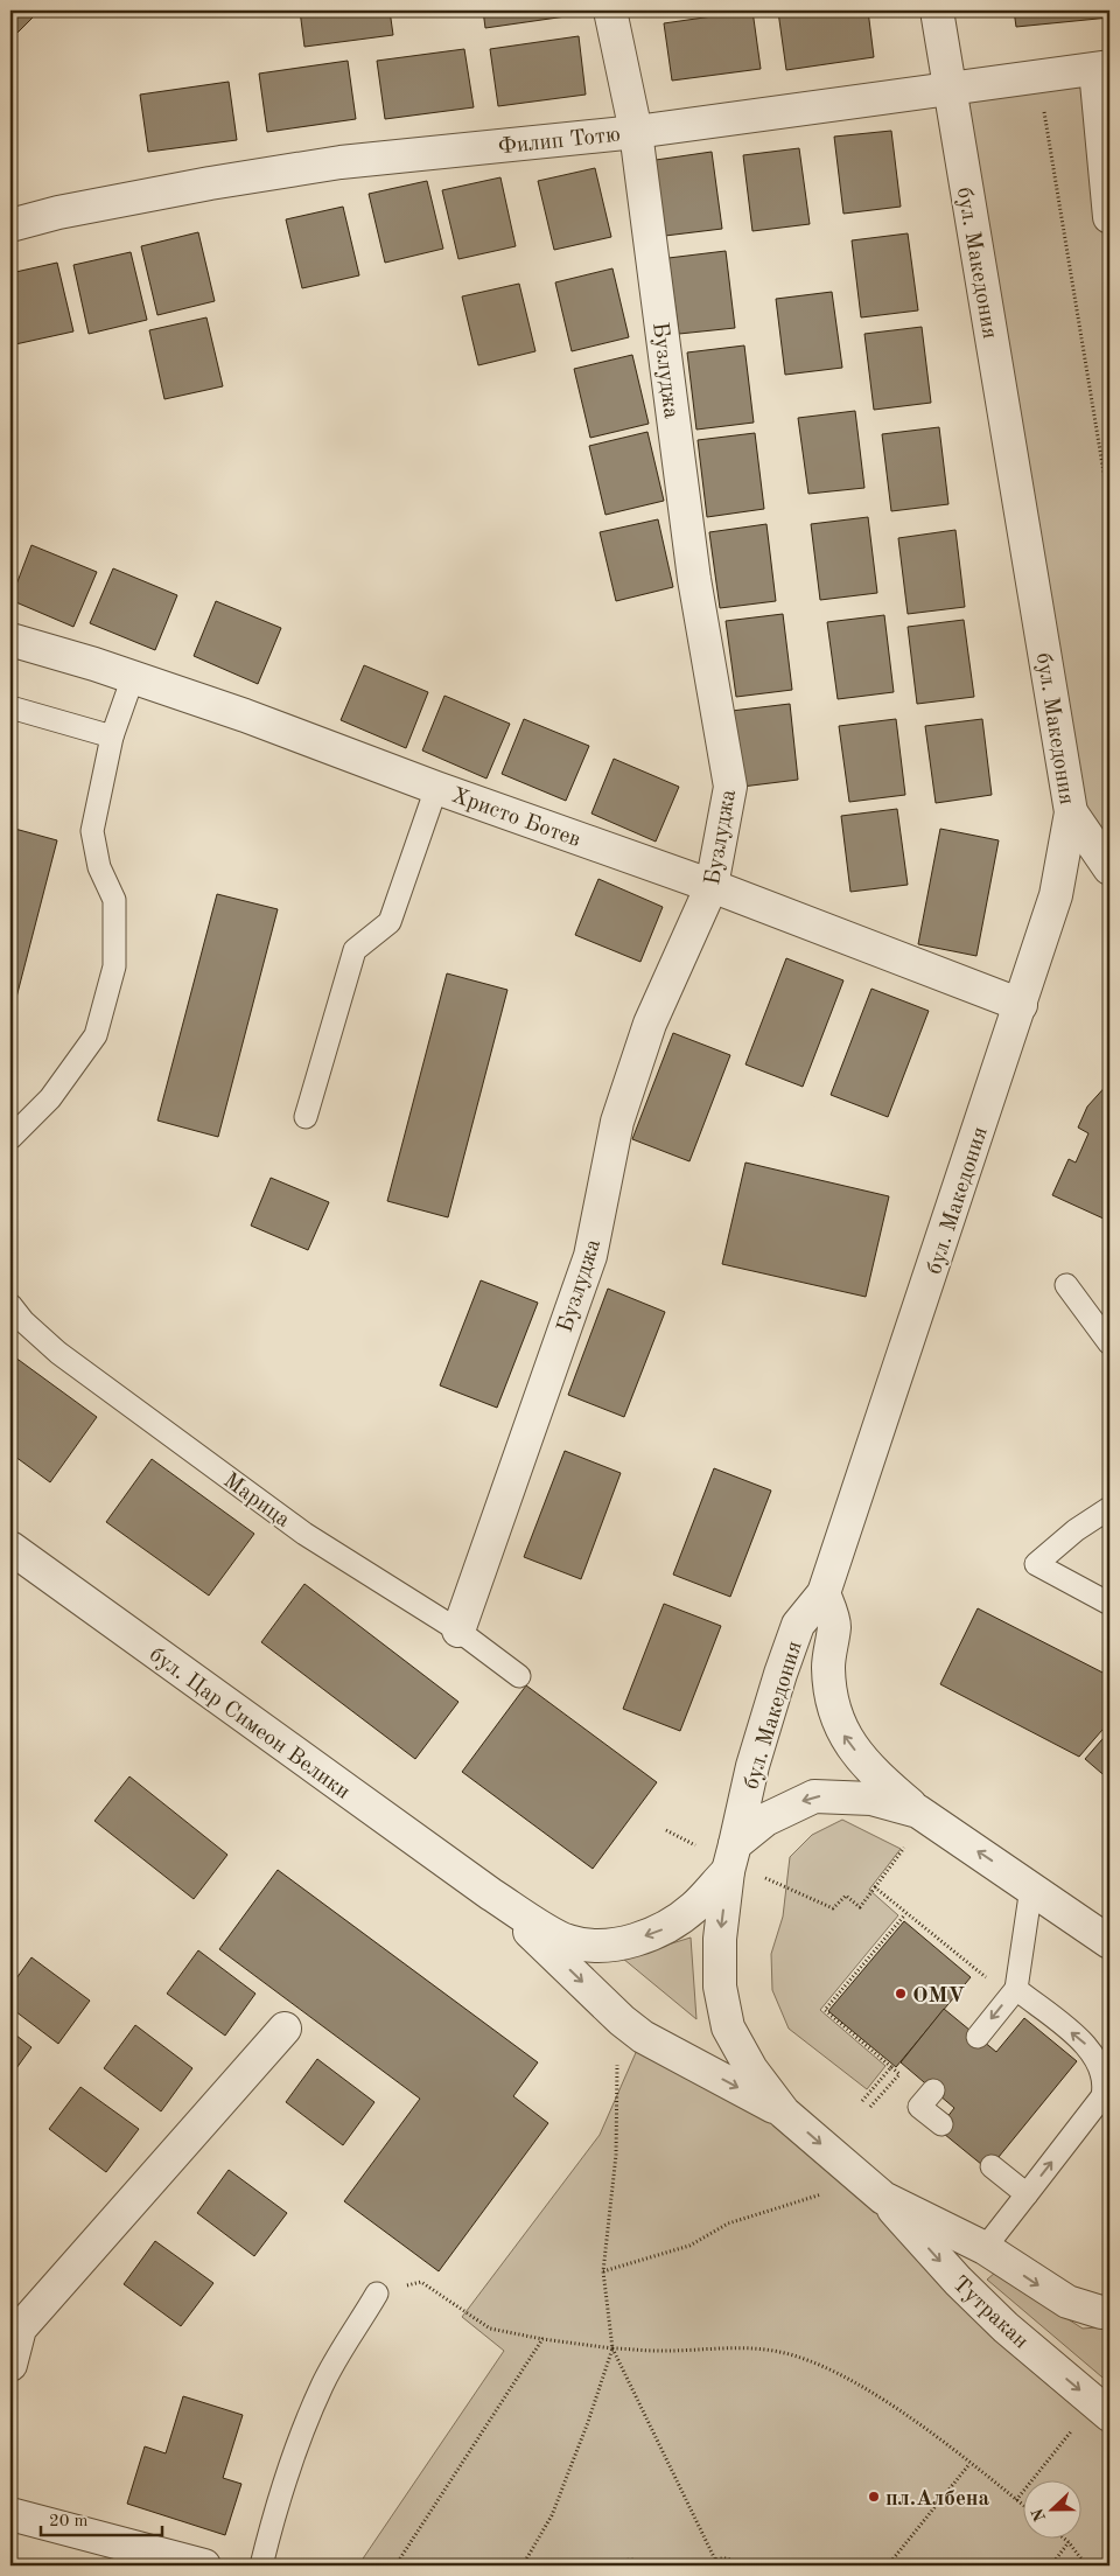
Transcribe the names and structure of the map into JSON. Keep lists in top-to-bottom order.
{
  "streets": {
    "street": [
      "Филип Тотю",
      "бул. Македония",
      "Бузлуджа",
      "Христо Ботев",
      "бул. Цар Симеон Велики",
      "Тутракан"
    ],
    "lane": ["Марица"]
  },
  "crossings": [
    ["Филип Тотю", "бул. Македония"],
    ["Филип Тотю", "Бузлуджа"],
    ["бул. Македония", "Христо Ботев"],
    ["бул. Македония", "бул. Цар Симеон Велики"],
    ["Бузлуджа", "Христо Ботев"],
    ["Бузлуджа", "Марица"]
  ],
  "places": ["OMV", "пл.Албена"],
  "scale_bar": "20 m",
  "north": "left"
}
